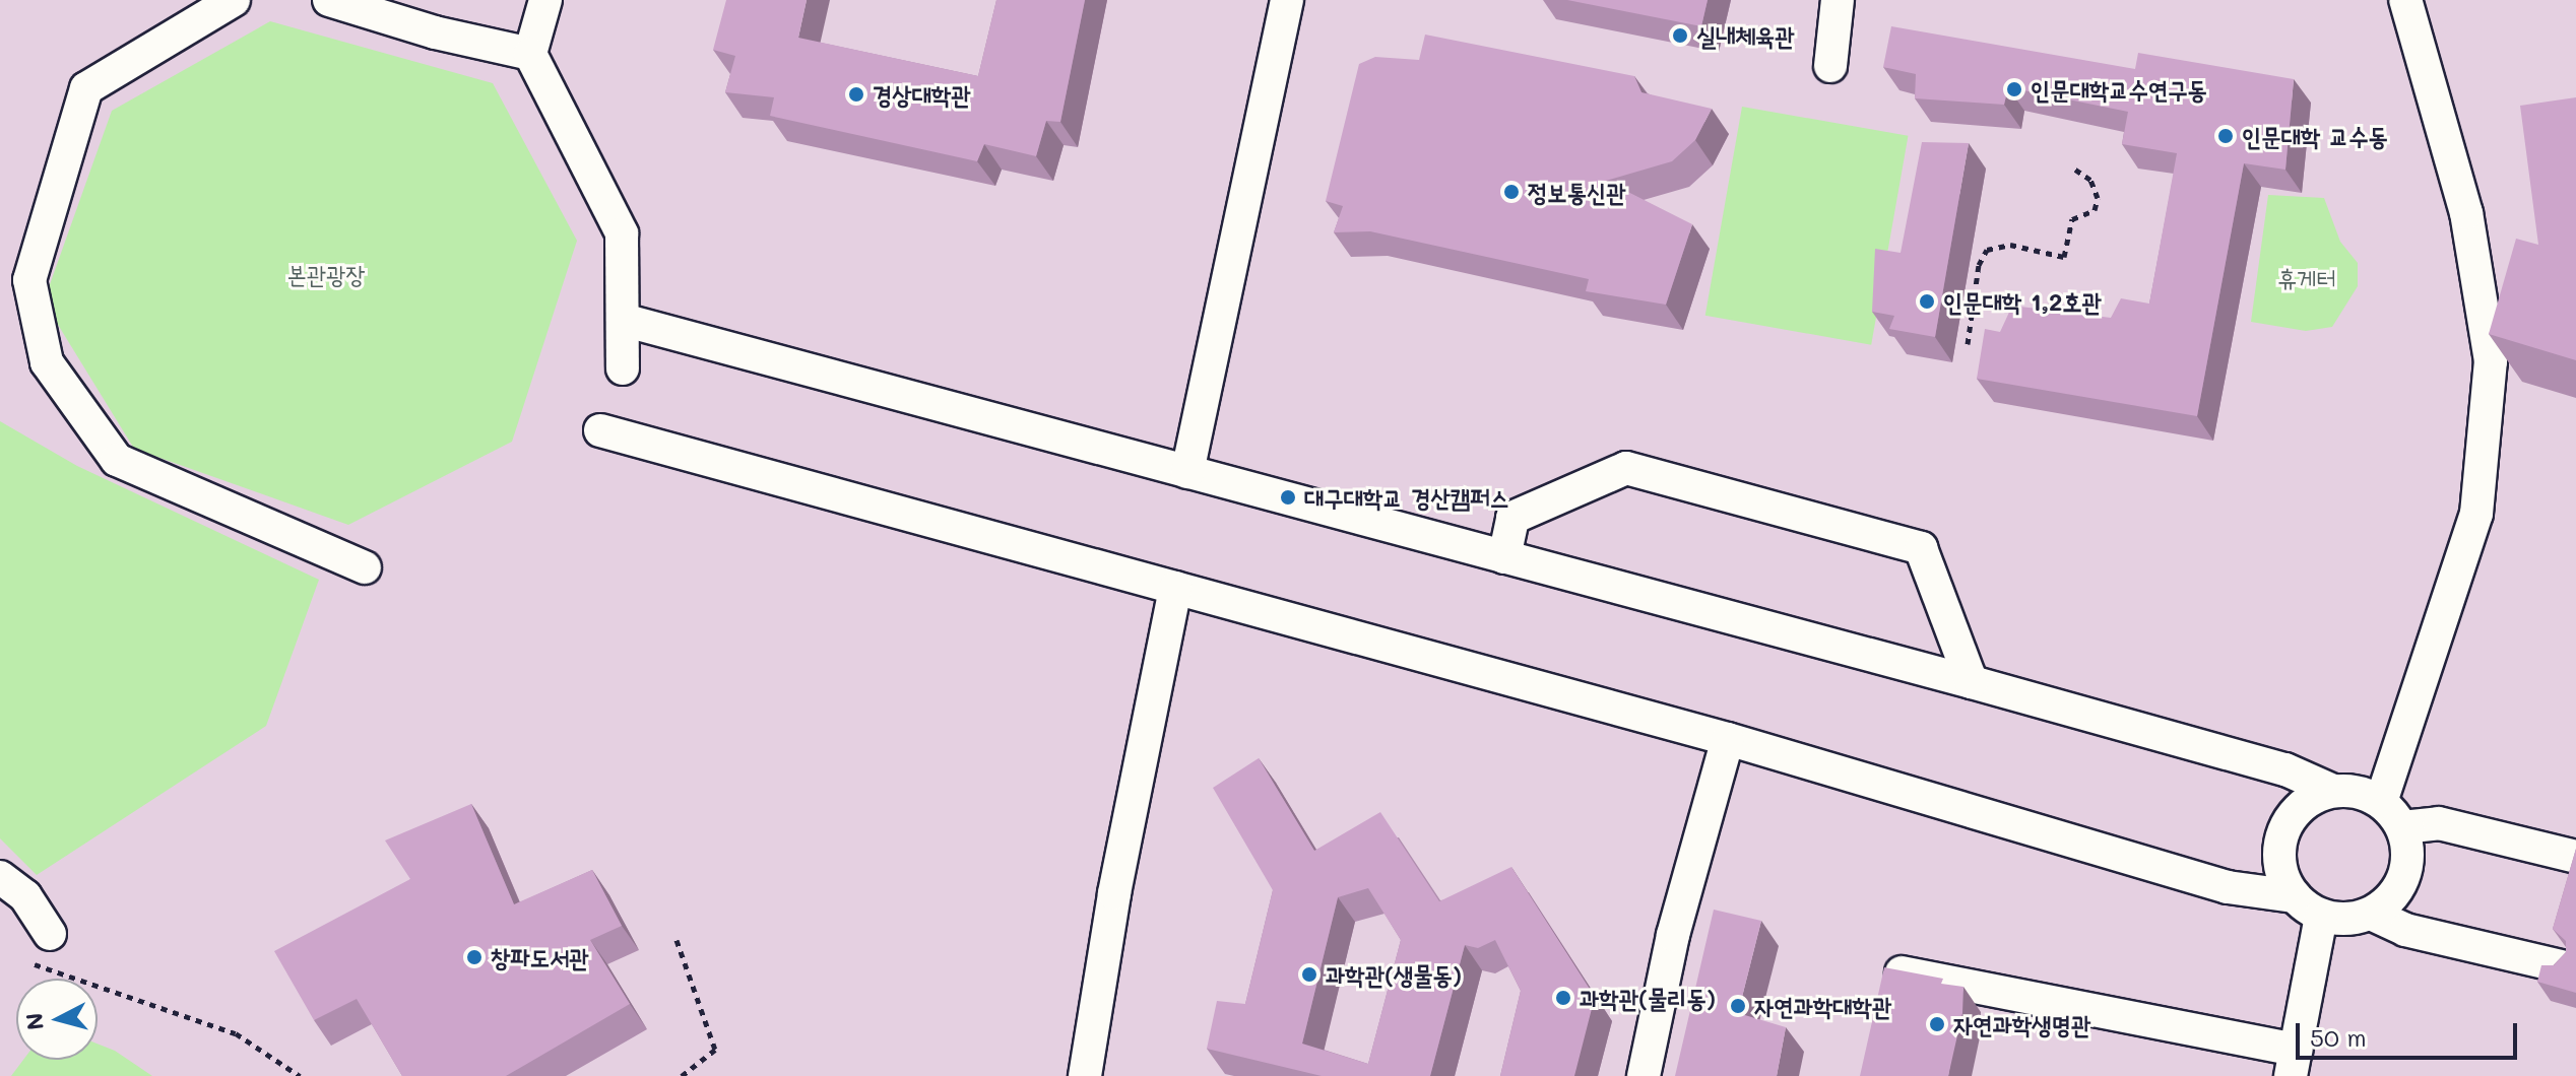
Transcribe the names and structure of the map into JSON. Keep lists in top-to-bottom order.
{
  "parks": ["본관광장", "휴게터"],
  "places": [
    "실내체육관",
    "인문대학교수연구동",
    "경상대학관",
    "인문대학 교수동",
    "정보통신관",
    "인문대학 1,2호관",
    "대구대학교 경산캠퍼스",
    "창파도서관",
    "과학관(생물동)",
    "과학관(물리동)",
    "자연과학대학관",
    "자연과학생명관"
  ],
  "scale_bar": "50 m",
  "north": "left"
}
